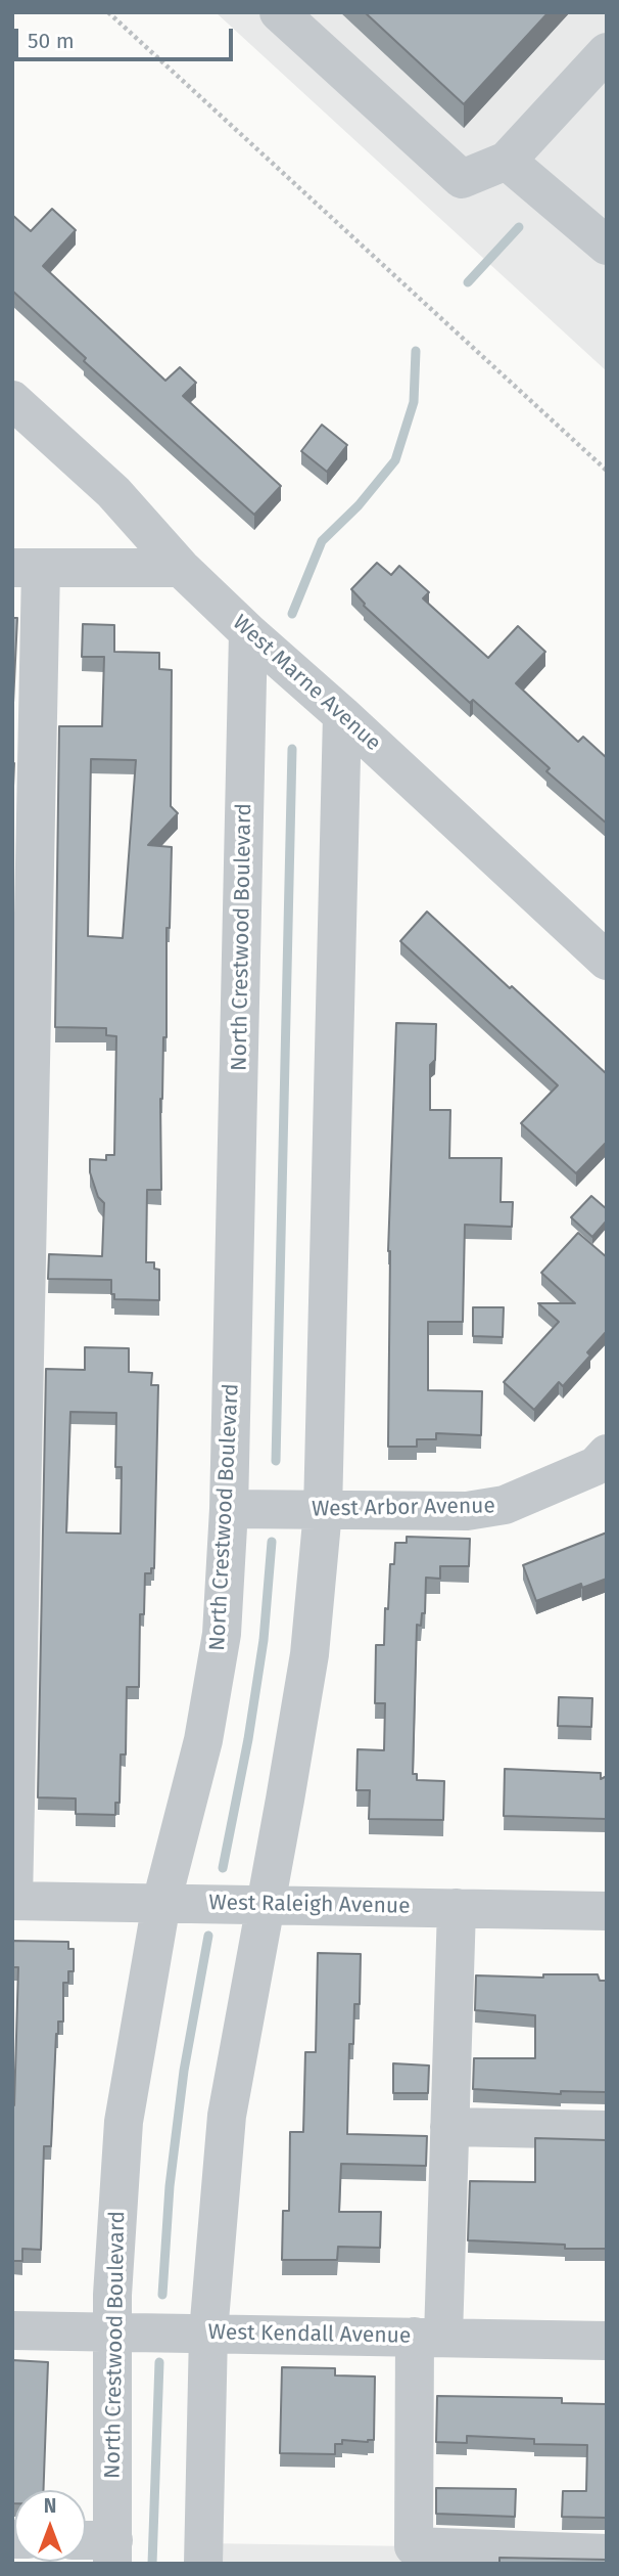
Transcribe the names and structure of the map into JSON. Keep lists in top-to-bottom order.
{
  "streets": {
    "street": [
      "West Marne Avenue",
      "North Crestwood Boulevard",
      "West Arbor Avenue",
      "West Raleigh Avenue",
      "West Kendall Avenue"
    ]
  },
  "crossings": [
    ["West Marne Avenue", "North Crestwood Boulevard"],
    ["North Crestwood Boulevard", "West Arbor Avenue"],
    ["North Crestwood Boulevard", "West Raleigh Avenue"],
    ["North Crestwood Boulevard", "West Kendall Avenue"]
  ],
  "scale_bar": "50 m",
  "north": "top"
}
